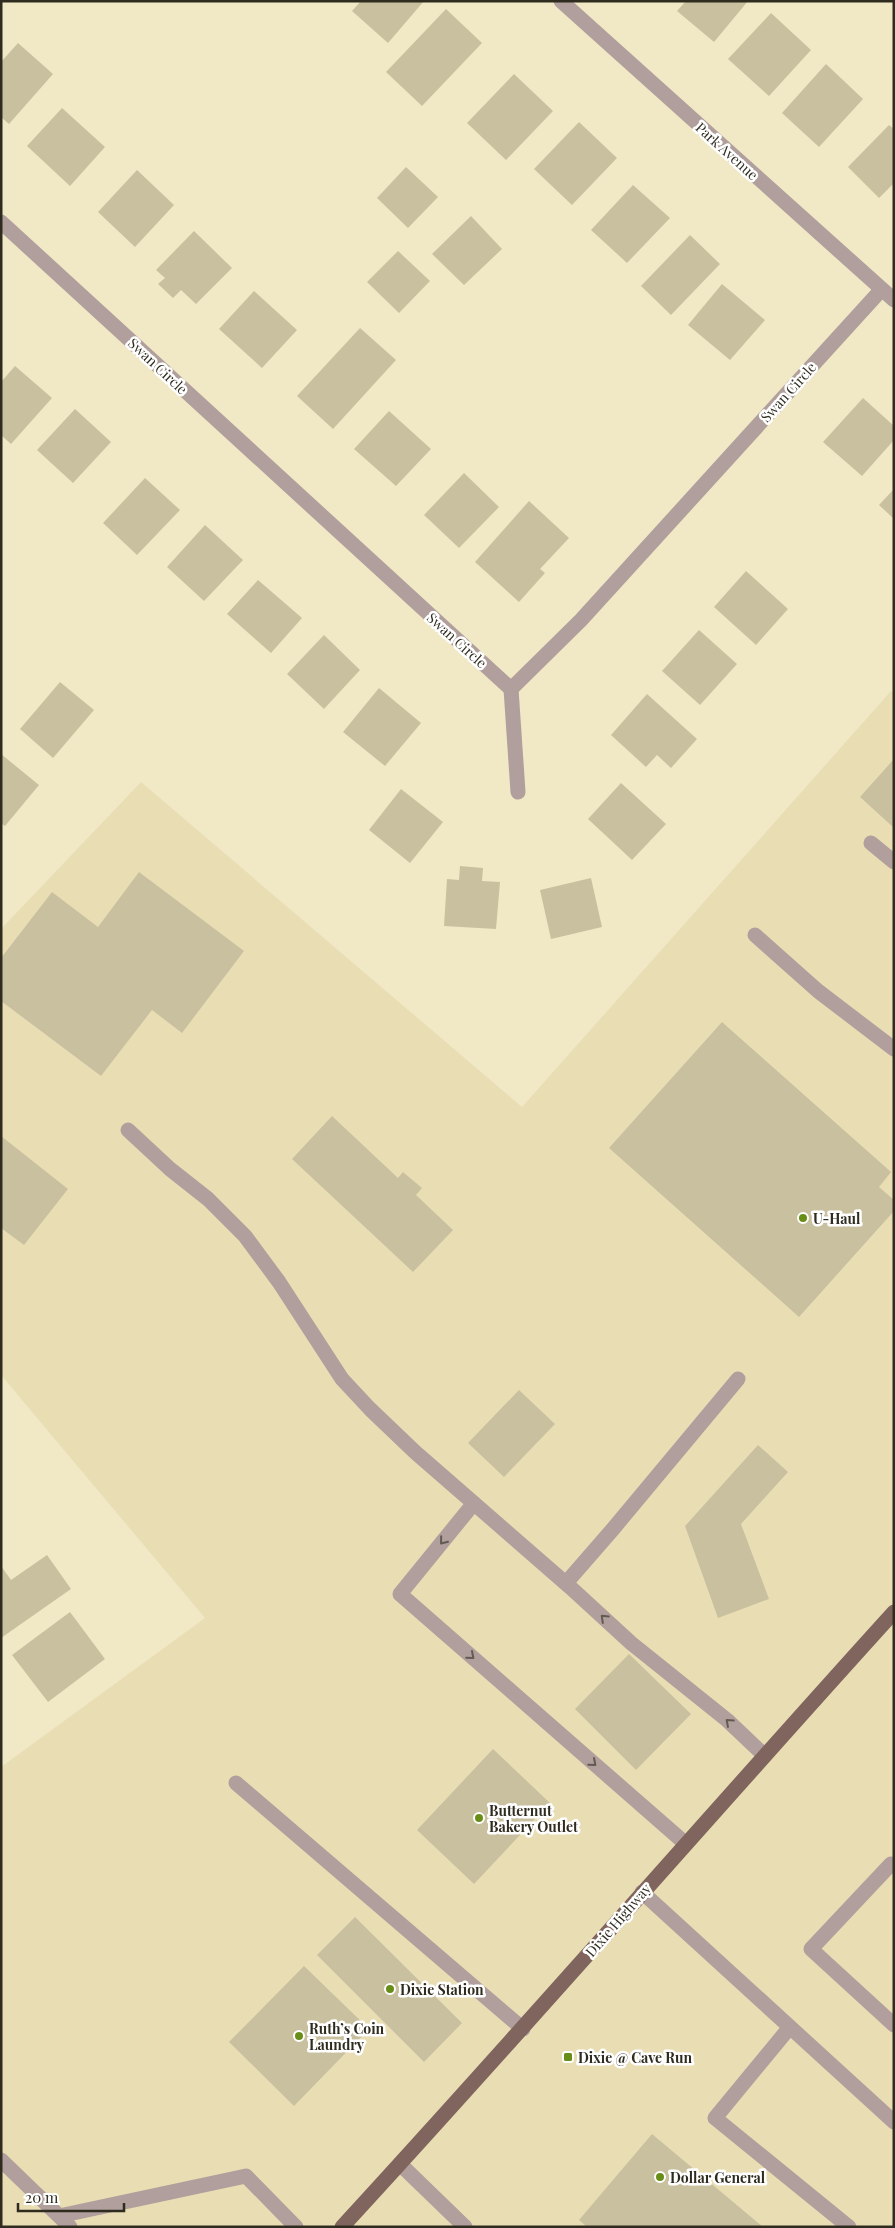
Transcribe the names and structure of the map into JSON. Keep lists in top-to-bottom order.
{
  "streets": {
    "main road": ["Dixie Highway"],
    "street": ["Park Avenue", "Swan Circle"]
  },
  "crossings": [
    ["Park Avenue", "Swan Circle"]
  ],
  "places": {
    "other": [
      "U-Haul",
      "Butternut Bakery Outlet",
      "Dixie Station",
      "Ruth’s Coin Laundry",
      "Dollar General"
    ],
    "transit": ["Dixie @ Cave Run"]
  },
  "scale_bar": "20 m"
}
